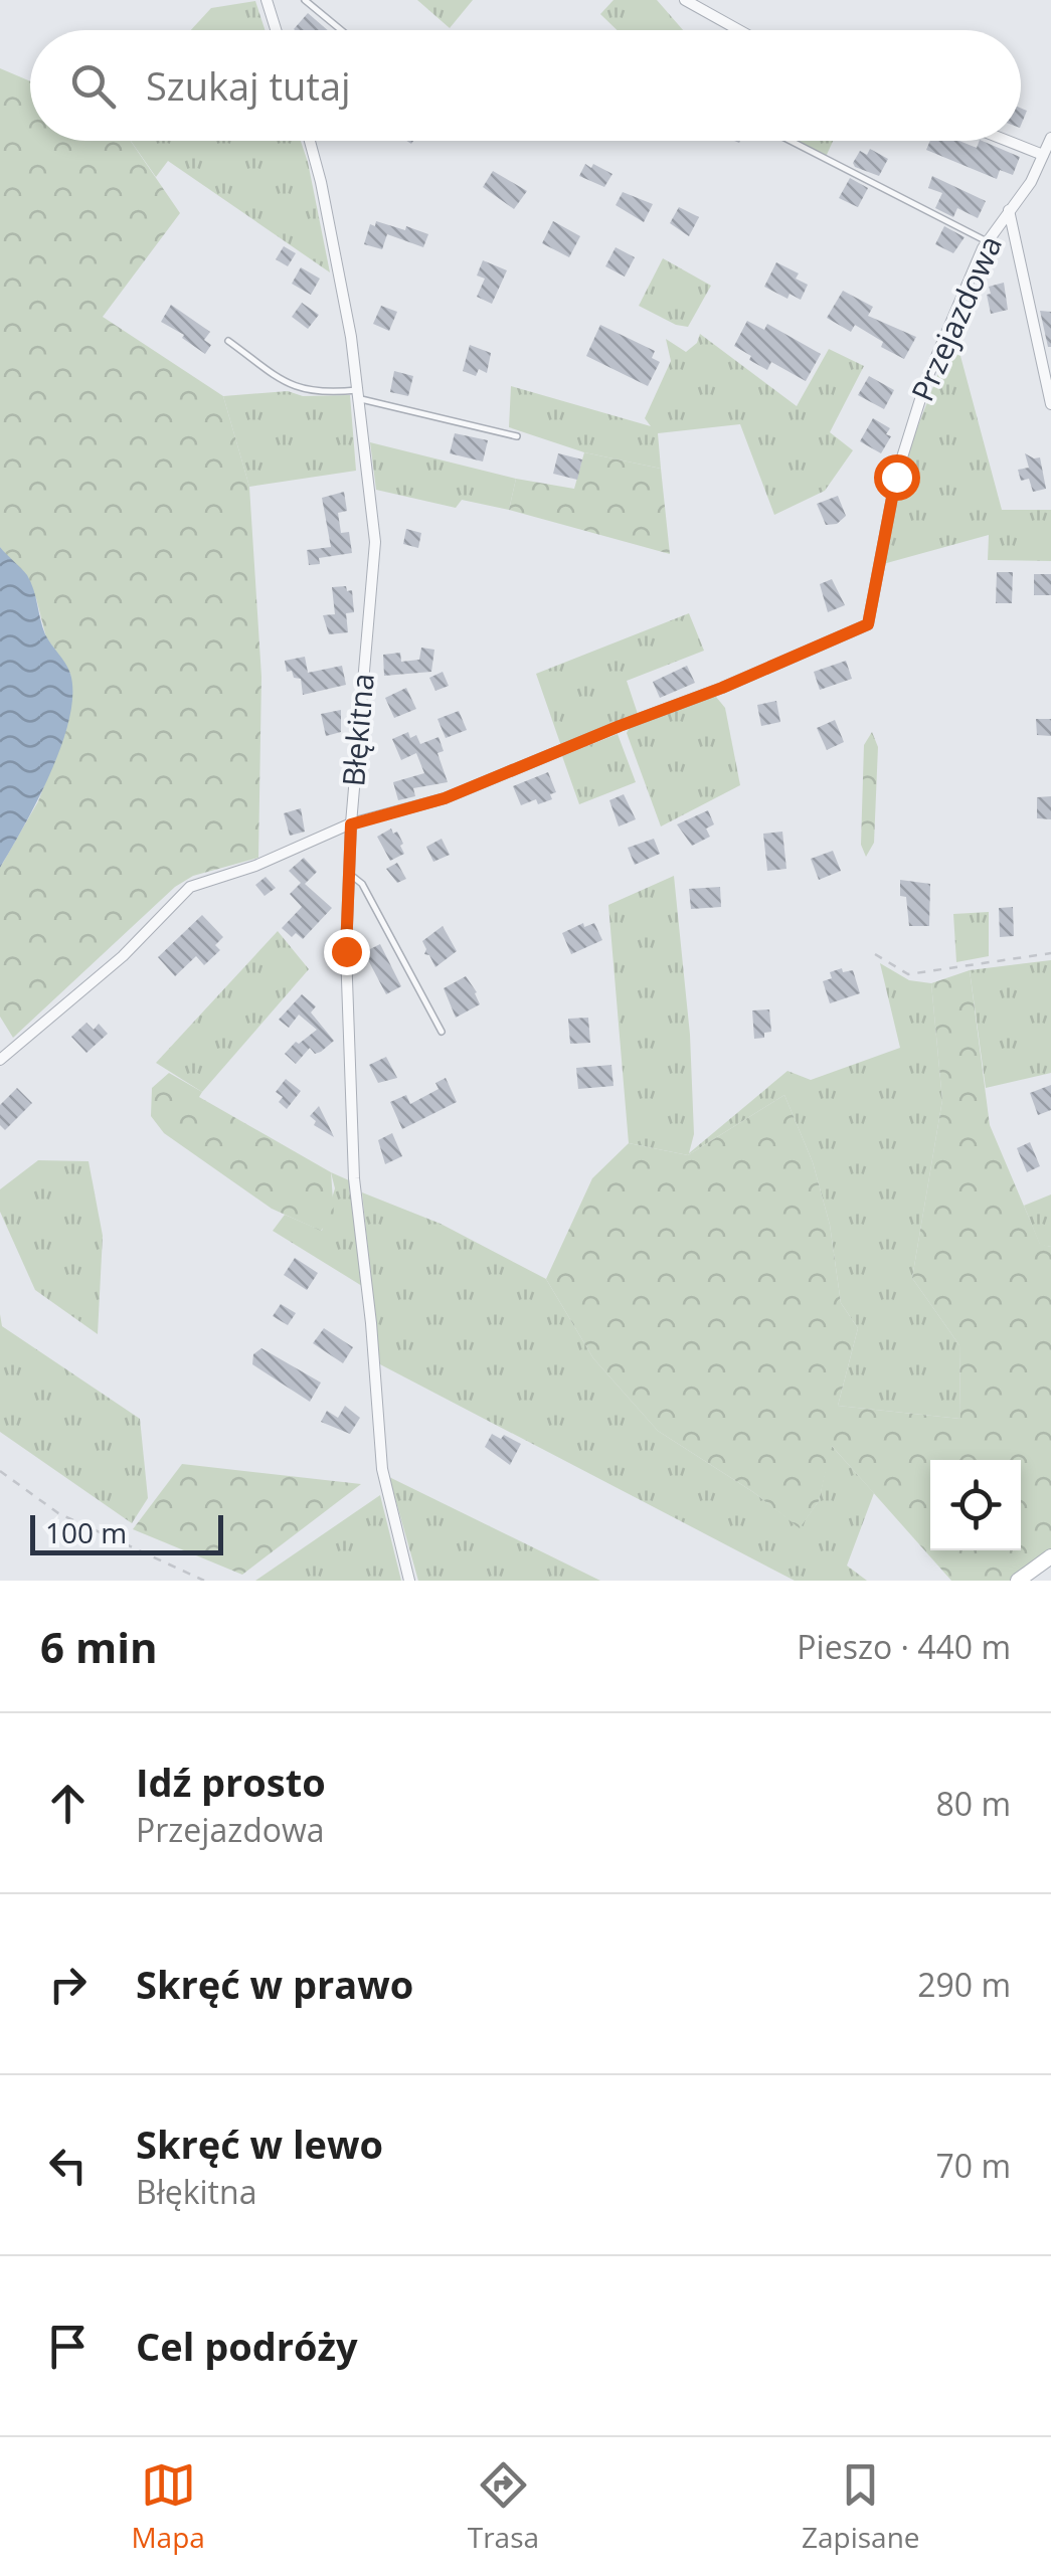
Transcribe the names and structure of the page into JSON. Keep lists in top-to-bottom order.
{
  "streets": {
    "street": ["Przejazdowa", "Błękitna"]
  },
  "crossings": [
    ["Przejazdowa", "Błękitna"]
  ],
  "scale_bar": "100 m",
  "page": {
    "search": "Szukaj tutaj",
    "scale": "100 m",
    "heading": ["6 min", "Pieszo · 440 m"],
    "list": [
      ["Idź prosto", "Przejazdowa", "80 m"],
      ["Skręć w prawo", "290 m"],
      ["Skręć w lewo", "Błękitna", "70 m"],
      "Cel podróży"
    ],
    "nav": ["Mapa", "Trasa", "Zapisane"]
  }
}
